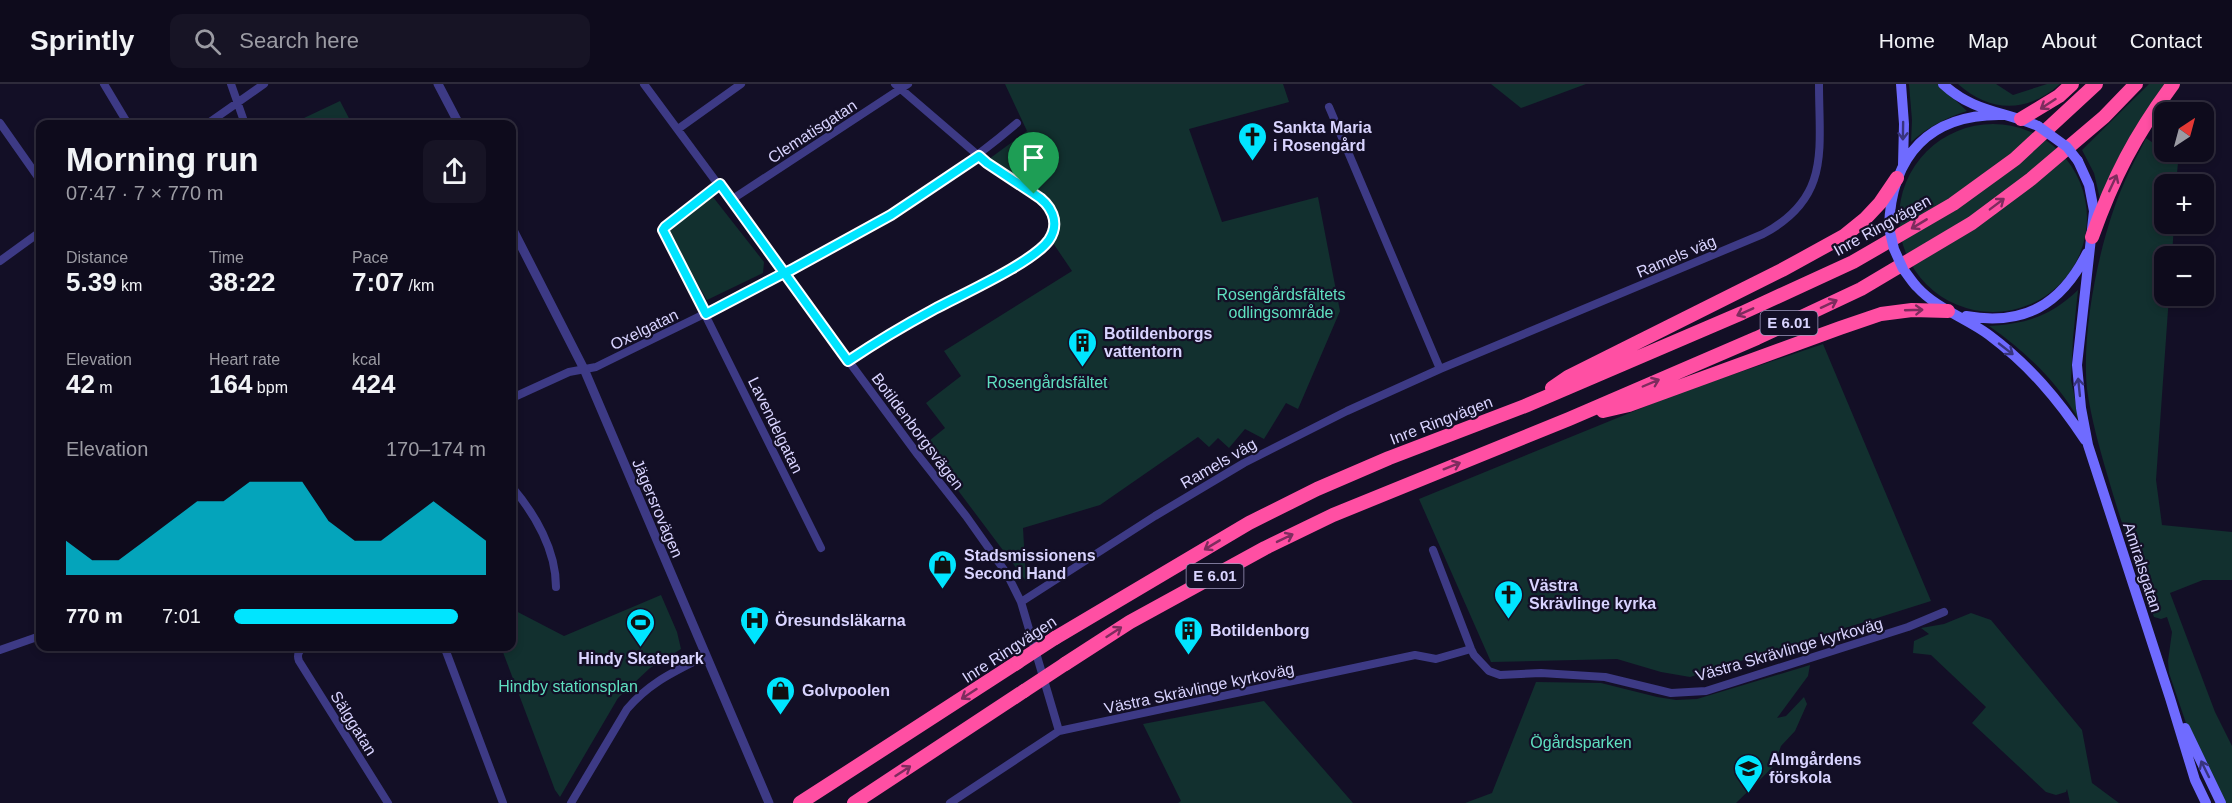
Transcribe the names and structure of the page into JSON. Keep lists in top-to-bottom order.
{
  "streets": {
    "highway": ["Inre Ringvägen", "E 6.01"],
    "main road": ["Amiralsgatan"],
    "street": [
      "Clematisgatan",
      "Ramels väg",
      "Oxelgatan",
      "Lavendelgatan",
      "Botildenborgsvägen",
      "Jägersrovägen",
      "Västra Skrävlinge kyrkoväg",
      "Sälggatan"
    ]
  },
  "crossings": [
    ["Clematisgatan", "Botildenborgsvägen"],
    ["Ramels väg", "Botildenborgsvägen"],
    ["Oxelgatan", "Lavendelgatan"],
    ["Oxelgatan", "Botildenborgsvägen"],
    ["Oxelgatan", "Jägersrovägen"],
    ["Lavendelgatan", "Botildenborgsvägen"],
    ["Botildenborgsvägen", "Västra Skrävlinge kyrkoväg"]
  ],
  "parks": [
    "Rosengårdsfältets odlingsområde",
    "Rosengårdsfältet",
    "Hindby stationsplan",
    "Ögårdsparken"
  ],
  "places": {
    "church": ["Sankta Maria i Rosengård", "Västra Skrävlinge kyrka"],
    "building": ["Botildenborgs vattentorn", "Botildenborg"],
    "shop": ["Stadsmissionens Second Hand", "Golvpoolen"],
    "hospital": ["Öresundsläkarna"],
    "sports": ["Hindy Skatepark"],
    "school or university": ["Almgårdens förskola"]
  },
  "north": "top right",
  "page": {
    "header": "Sprintly",
    "search": "Search here",
    "nav": [
      "Home",
      "Map",
      "About",
      "Contact"
    ],
    "map_buttons": ["+", "−"],
    "heading": ["Morning run", "07:47 · 7 × 770 m"],
    "stats": [
      ["Distance", "5.39 km"],
      ["Time", "38:22"],
      ["Pace", "7:07 /km"],
      ["Elevation", "42 m"],
      ["Heart rate", "164 bpm"],
      ["kcal", "424"]
    ],
    "chart": ["Elevation", "170–174 m"],
    "list": [
      {
        "name": "770 m",
        "note": "7:01"
      }
    ]
  }
}
